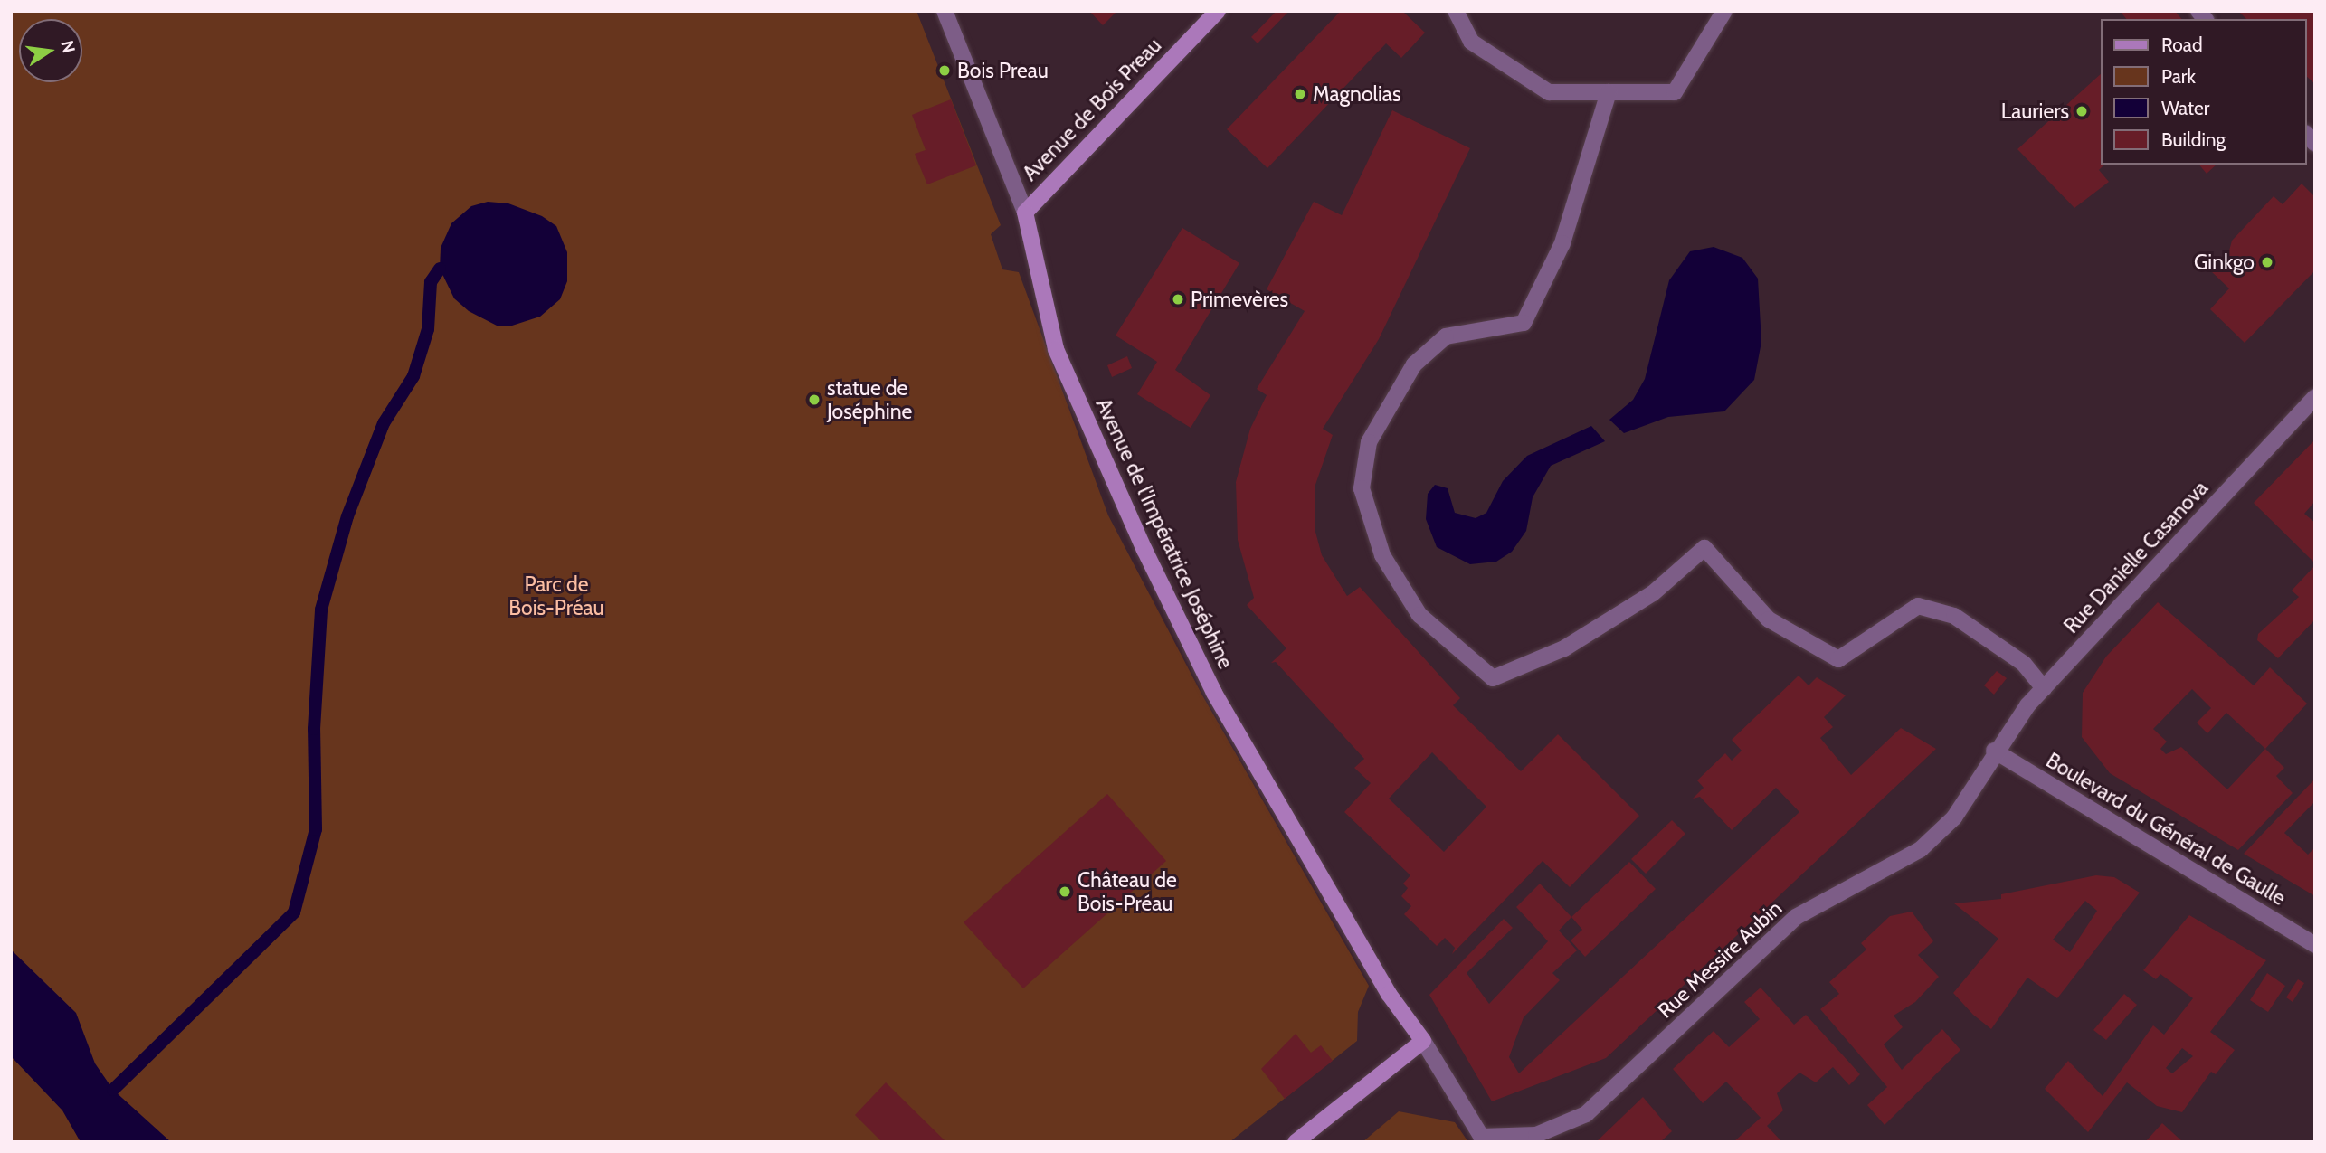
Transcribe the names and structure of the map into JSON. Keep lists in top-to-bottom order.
{
  "streets": {
    "main road": ["Avenue de Bois Preau", "Avenue de l'Impératrice Joséphine"],
    "street": ["Rue Danielle Casanova", "Boulevard du Général de Gaulle", "Rue Messire Aubin"]
  },
  "crossings": [
    ["Avenue de Bois Preau", "Avenue de l'Impératrice Joséphine"],
    ["Rue Danielle Casanova", "Boulevard du Général de Gaulle"],
    ["Rue Danielle Casanova", "Rue Messire Aubin"],
    ["Boulevard du Général de Gaulle", "Rue Messire Aubin"]
  ],
  "parks": ["Parc de Bois-Préau"],
  "places": [
    "Bois Preau",
    "Magnolias",
    "Lauriers",
    "Ginkgo",
    "Primevères",
    "statue de Joséphine",
    "Château de Bois-Préau"
  ],
  "legend": [
    "Road",
    "Park",
    "Water",
    "Building"
  ],
  "north": "right"
}
